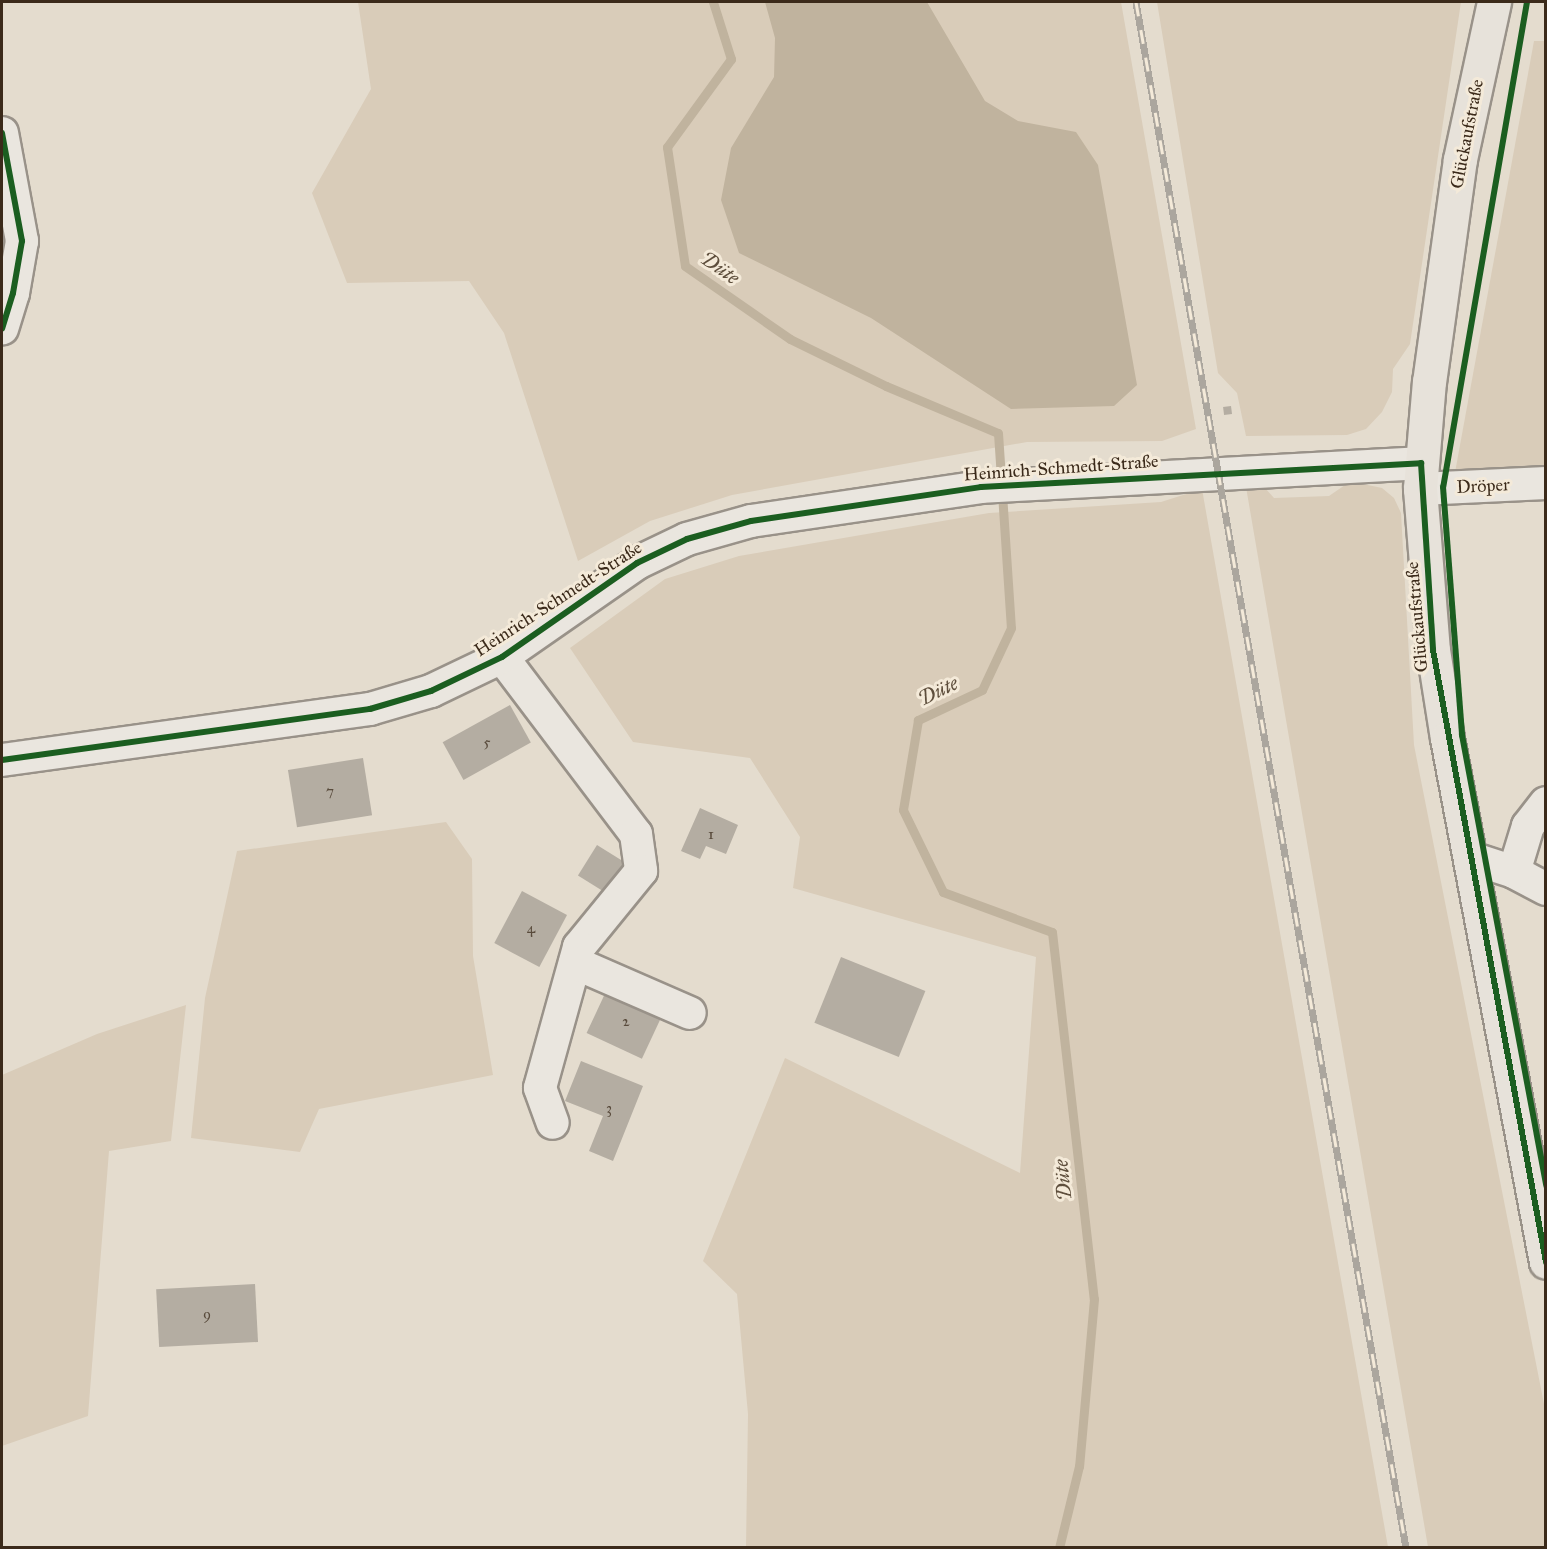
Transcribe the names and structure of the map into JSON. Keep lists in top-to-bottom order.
{
  "streets": {
    "main road": ["Glückaufstraße"],
    "street": ["Heinrich-Schmedt-Straße", "Dröper"]
  },
  "crossings": [
    ["Glückaufstraße", "Heinrich-Schmedt-Straße"],
    ["Glückaufstraße", "Dröper"],
    ["Heinrich-Schmedt-Straße", "Dröper"]
  ],
  "water": ["Düte"],
  "house_numbers": [
    "5",
    "7",
    "1",
    "4",
    "2",
    "3",
    "9"
  ]
}
